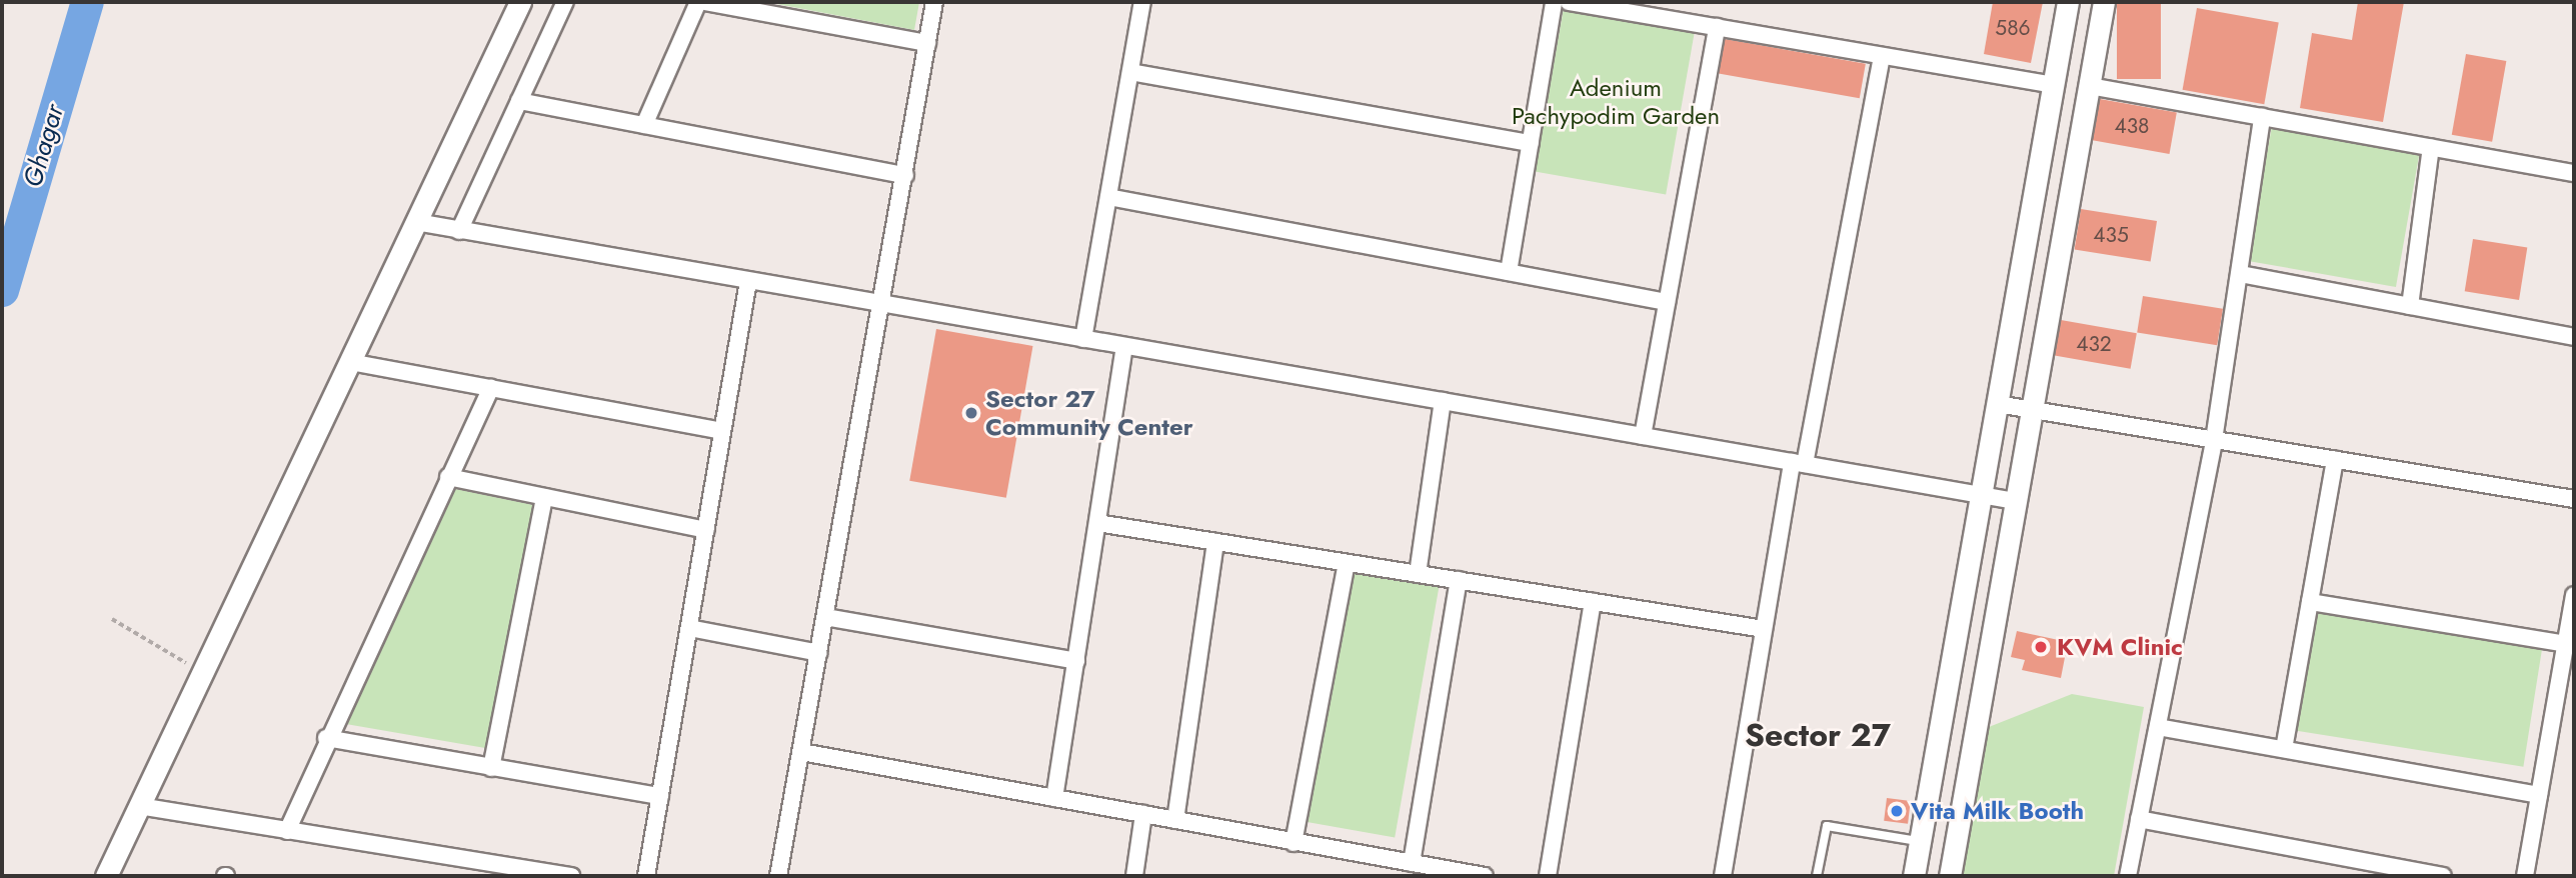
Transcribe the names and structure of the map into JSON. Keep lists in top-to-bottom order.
{
  "districts": ["Sector 27"],
  "water": ["Ghagar"],
  "parks": ["Adenium Pachypodim Garden"],
  "places": ["Sector 27 Community Center", "KVM Clinic", "Vita Milk Booth"],
  "house_numbers": [
    "586",
    "438",
    "435",
    "432"
  ]
}
